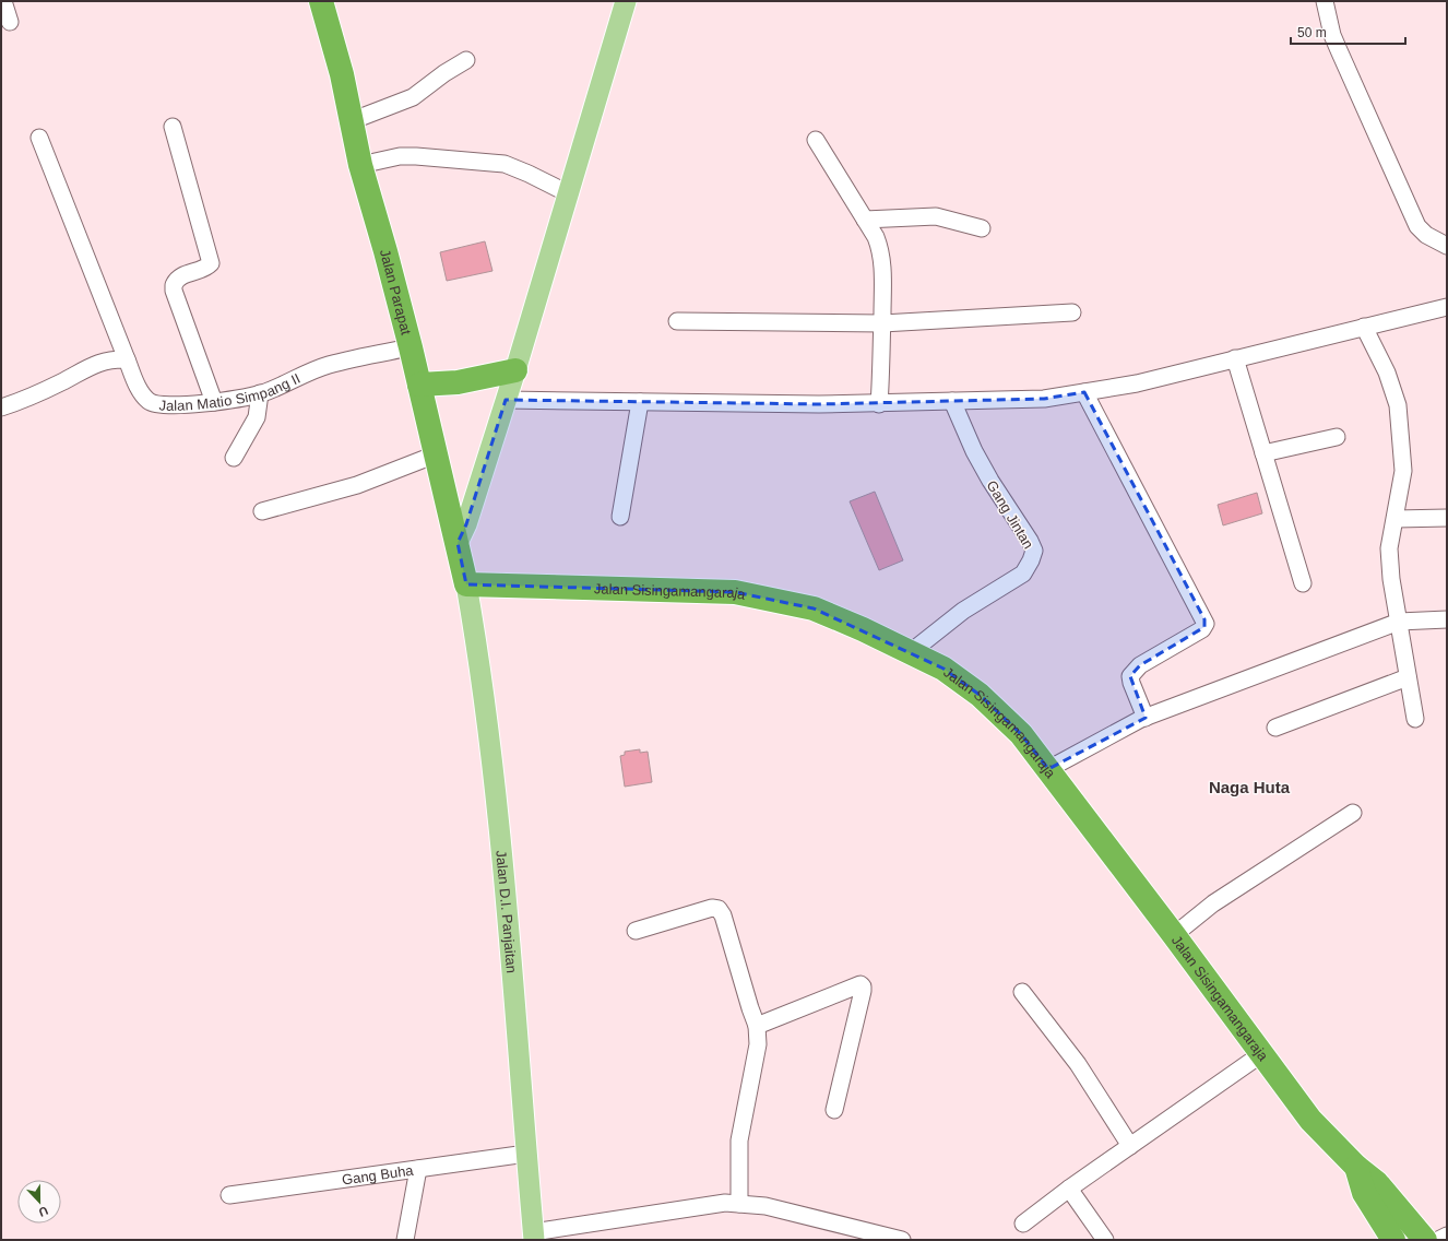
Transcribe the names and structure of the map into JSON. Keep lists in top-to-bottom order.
{
  "streets": {
    "highway": ["Jalan Parapat", "Jalan Sisingamangaraja"],
    "main road": ["Jalan D.I. Panjaitan"],
    "street": ["Jalan Matio Simpang II", "Gang Jintan", "Gang Buha"]
  },
  "crossings": [
    ["Jalan Parapat", "Jalan Matio Simpang II"],
    ["Jalan Parapat", "Jalan Sisingamangaraja"],
    ["Jalan Parapat", "Jalan D.I. Panjaitan"],
    ["Gang Jintan", "Jalan Sisingamangaraja"],
    ["Jalan Sisingamangaraja", "Jalan D.I. Panjaitan"],
    ["Jalan D.I. Panjaitan", "Gang Buha"]
  ],
  "districts": ["Naga Huta"],
  "scale_bar": "50 m",
  "north": "bottom"
}
